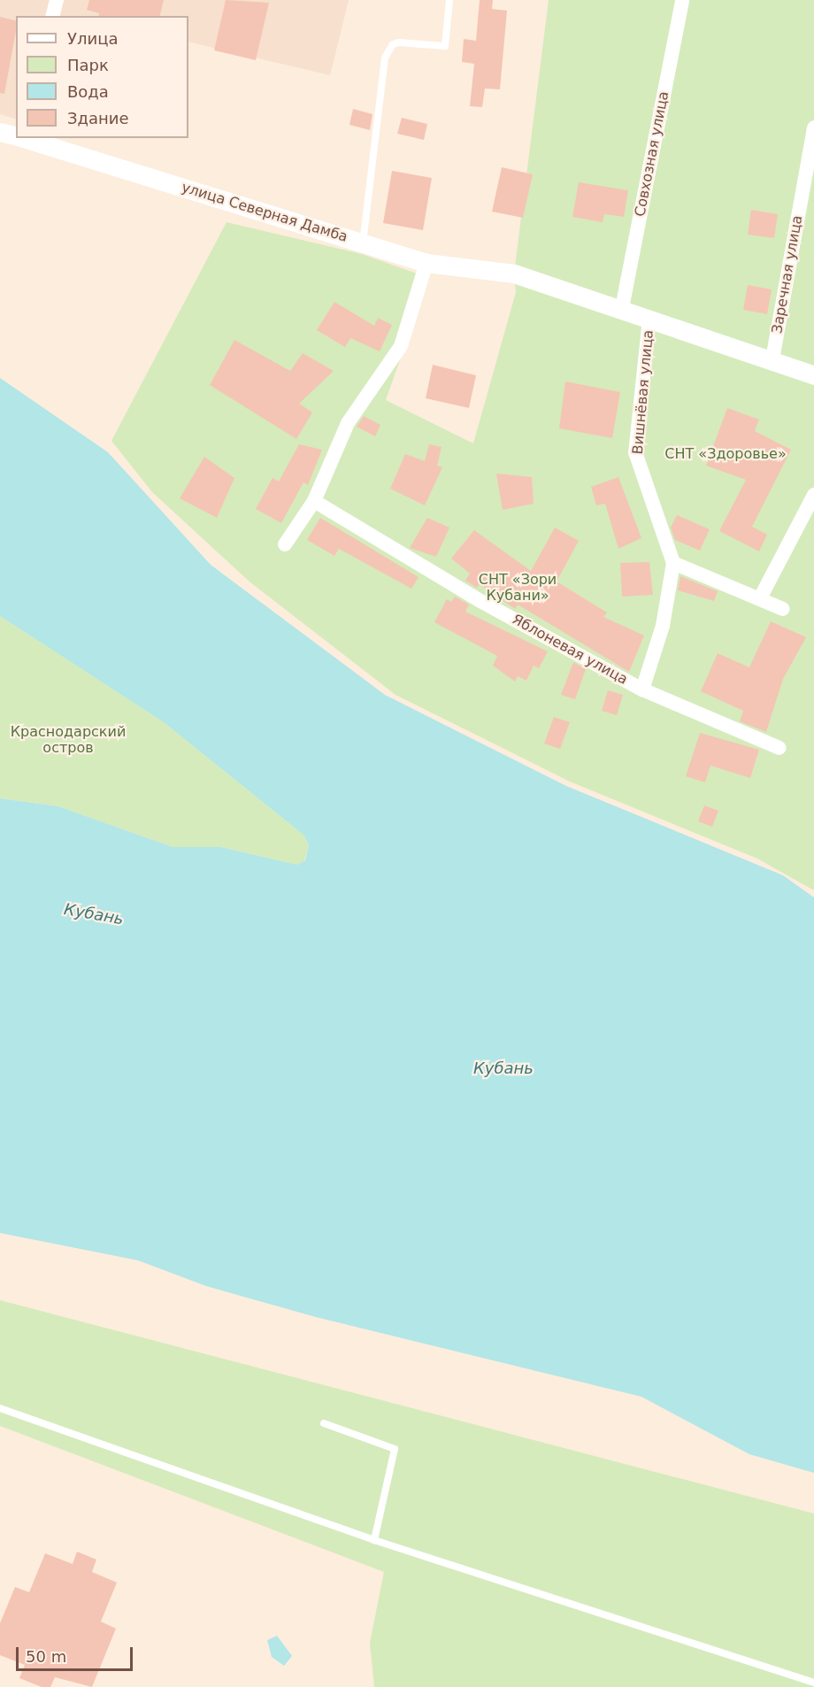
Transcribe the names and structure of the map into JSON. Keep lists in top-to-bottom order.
{
  "streets": {
    "street": [
      "Совхозная улица",
      "улица Северная Дамба",
      "Заречная улица",
      "Вишнёвая улица",
      "Яблоневая улица"
    ]
  },
  "crossings": [
    ["Совхозная улица", "улица Северная Дамба"],
    ["улица Северная Дамба", "Заречная улица"],
    ["улица Северная Дамба", "Вишнёвая улица"]
  ],
  "water": ["Кубань"],
  "parks": ["СНТ «Здоровье»", "СНТ «Зори Кубани»", "Краснодарский остров"],
  "legend": [
    "Улица",
    "Парк",
    "Вода",
    "Здание"
  ],
  "scale_bar": "50 m"
}
